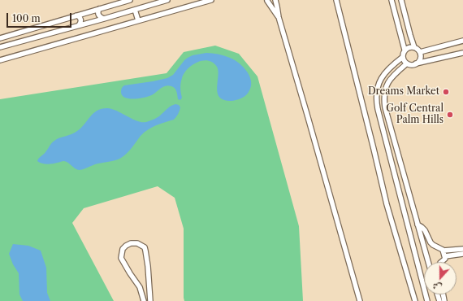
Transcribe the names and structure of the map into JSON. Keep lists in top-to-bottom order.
{
  "places": ["Dreams Market", "Golf Central Palm Hills"],
  "scale_bar": "100 m",
  "north": "bottom"
}
